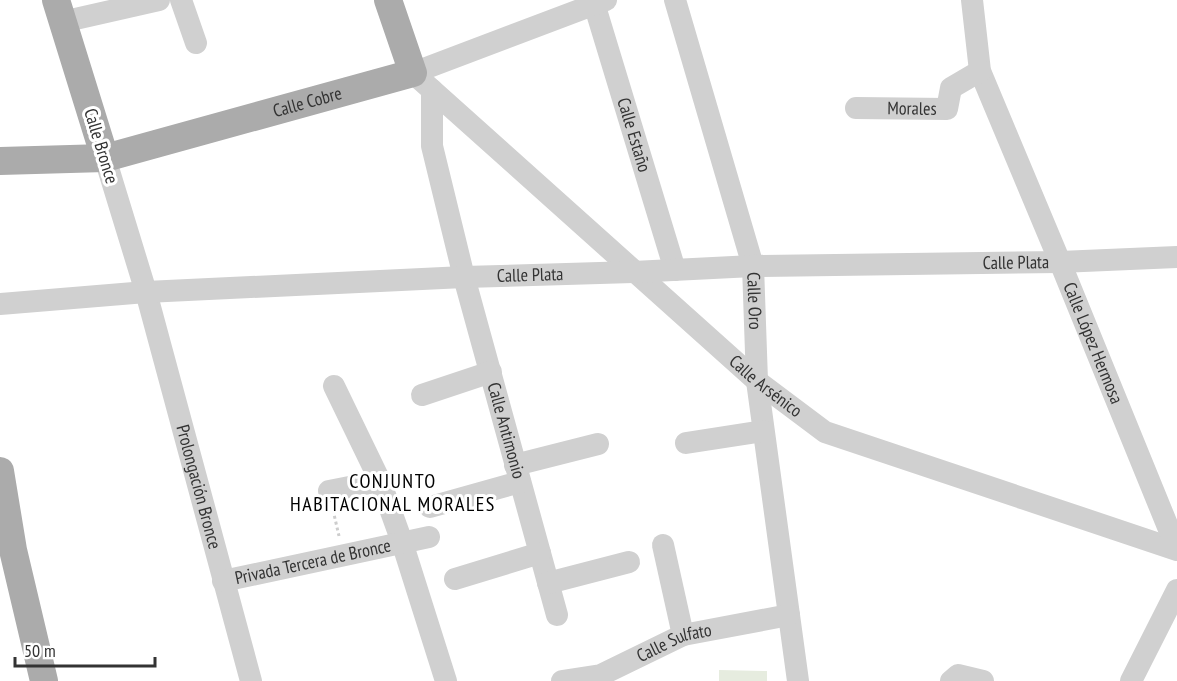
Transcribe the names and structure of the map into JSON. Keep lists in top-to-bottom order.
{
  "streets": {
    "main road": ["Calle Cobre", "Calle Bronce", "Calle Arsénico"],
    "street": [
      "Morales",
      "Calle Estaño",
      "Calle Plata",
      "Calle Oro",
      "Calle López Hermosa",
      "Calle Antimonio",
      "Prolongación Bronce",
      "Privada Tercera de Bronce",
      "Calle Sulfato"
    ]
  },
  "crossings": [
    ["Calle Cobre", "Calle Estaño"],
    ["Calle Cobre", "Calle Bronce"],
    ["Calle Cobre", "Calle Arsénico"],
    ["Morales", "Calle López Hermosa"],
    ["Calle Estaño", "Calle Plata"],
    ["Calle Bronce", "Calle Plata"],
    ["Calle Bronce", "Prolongación Bronce"],
    ["Calle Plata", "Calle Oro"],
    ["Calle Plata", "Calle López Hermosa"],
    ["Calle Plata", "Calle Arsénico"],
    ["Calle Plata", "Calle Antimonio"],
    ["Calle Plata", "Prolongación Bronce"],
    ["Calle Oro", "Calle Arsénico"],
    ["Calle Oro", "Calle Sulfato"],
    ["Calle López Hermosa", "Calle Arsénico"],
    ["Calle Arsénico", "Calle Antimonio"],
    ["Prolongación Bronce", "Privada Tercera de Bronce"]
  ],
  "districts": ["CONJUNTO HABITACIONAL MORALES"],
  "scale_bar": "50 m"
}
